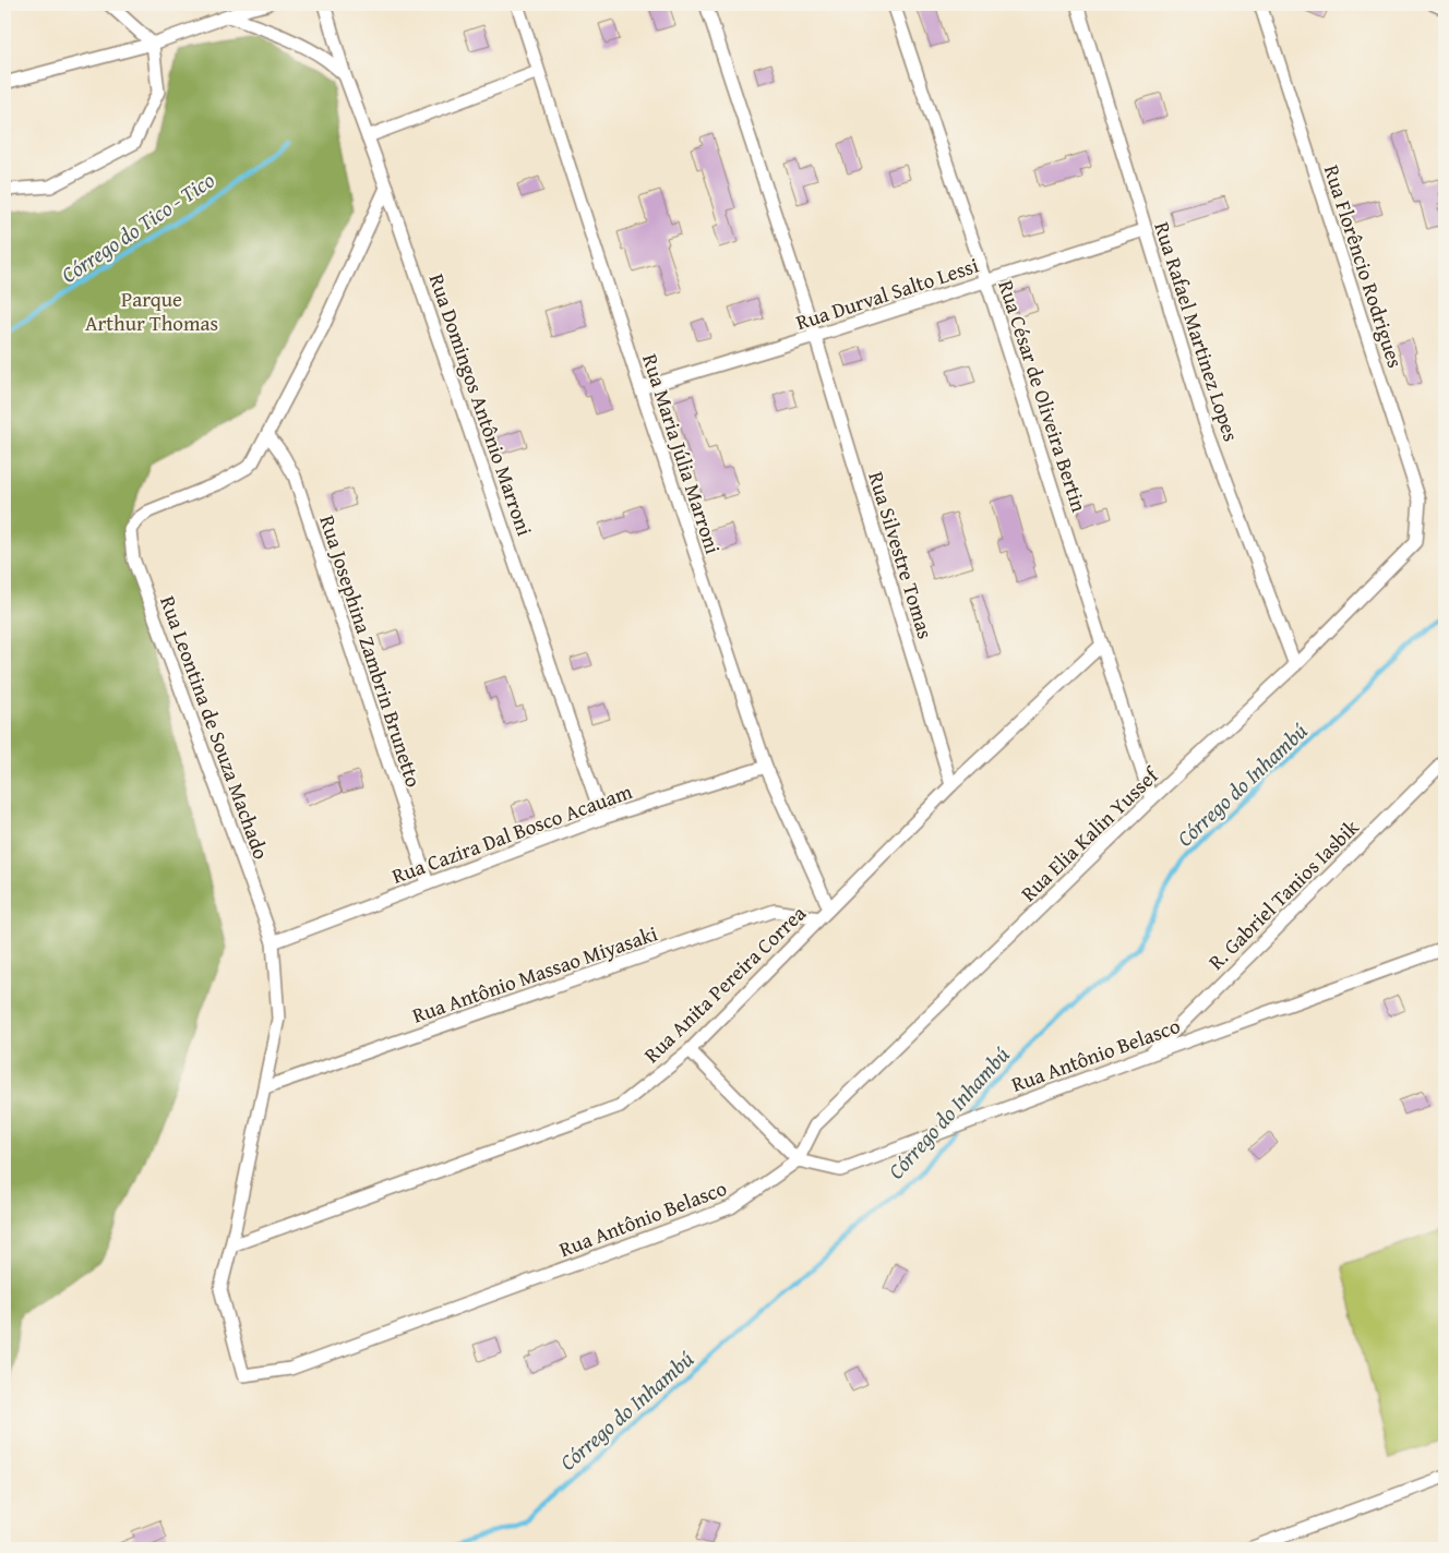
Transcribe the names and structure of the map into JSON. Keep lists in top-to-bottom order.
{
  "streets": {
    "street": [
      "Rua Florêncio Rodrigues",
      "Rua Durval Salto Lessi",
      "Rua Rafael Martinez Lopes",
      "Rua César de Oliveira Bertin",
      "Rua Domingos Antônio Marroni",
      "Rua Maria Júlia Marroni",
      "Rua Silvestre Tomas",
      "Rua Josephina Zambrin Brunetto",
      "Rua Leontina de Souza Machado",
      "Rua Cazira Dal Bosco Acauam",
      "Rua Elia Kalin Yussef",
      "R. Gabriel Tanios Iasbik",
      "Rua Antônio Massao Miyasaki",
      "Rua Anita Pereira Correa",
      "Rua Antônio Belasco"
    ]
  },
  "crossings": [
    ["Rua Florêncio Rodrigues", "Rua Elia Kalin Yussef"],
    ["Rua Durval Salto Lessi", "Rua Rafael Martinez Lopes"],
    ["Rua Durval Salto Lessi", "Rua César de Oliveira Bertin"],
    ["Rua Durval Salto Lessi", "Rua Maria Júlia Marroni"],
    ["Rua Durval Salto Lessi", "Rua Silvestre Tomas"],
    ["Rua Rafael Martinez Lopes", "Rua Elia Kalin Yussef"],
    ["Rua César de Oliveira Bertin", "Rua Elia Kalin Yussef"],
    ["Rua César de Oliveira Bertin", "Rua Anita Pereira Correa"],
    ["Rua Domingos Antônio Marroni", "Rua Leontina de Souza Machado"],
    ["Rua Domingos Antônio Marroni", "Rua Cazira Dal Bosco Acauam"],
    ["Rua Maria Júlia Marroni", "Rua Cazira Dal Bosco Acauam"],
    ["Rua Maria Júlia Marroni", "Rua Anita Pereira Correa"],
    ["Rua Silvestre Tomas", "Rua Anita Pereira Correa"],
    ["Rua Josephina Zambrin Brunetto", "Rua Leontina de Souza Machado"],
    ["Rua Josephina Zambrin Brunetto", "Rua Cazira Dal Bosco Acauam"],
    ["Rua Leontina de Souza Machado", "Rua Cazira Dal Bosco Acauam"],
    ["Rua Leontina de Souza Machado", "Rua Antônio Massao Miyasaki"],
    ["Rua Leontina de Souza Machado", "Rua Anita Pereira Correa"],
    ["Rua Leontina de Souza Machado", "Rua Antônio Belasco"],
    ["Rua Elia Kalin Yussef", "Rua Antônio Belasco"],
    ["R. Gabriel Tanios Iasbik", "Rua Antônio Belasco"],
    ["Rua Antônio Massao Miyasaki", "Rua Anita Pereira Correa"]
  ],
  "water": ["Córrego do Tico - Tico", "Córrego do Inhambú"],
  "parks": ["Parque Arthur Thomas"]
}
